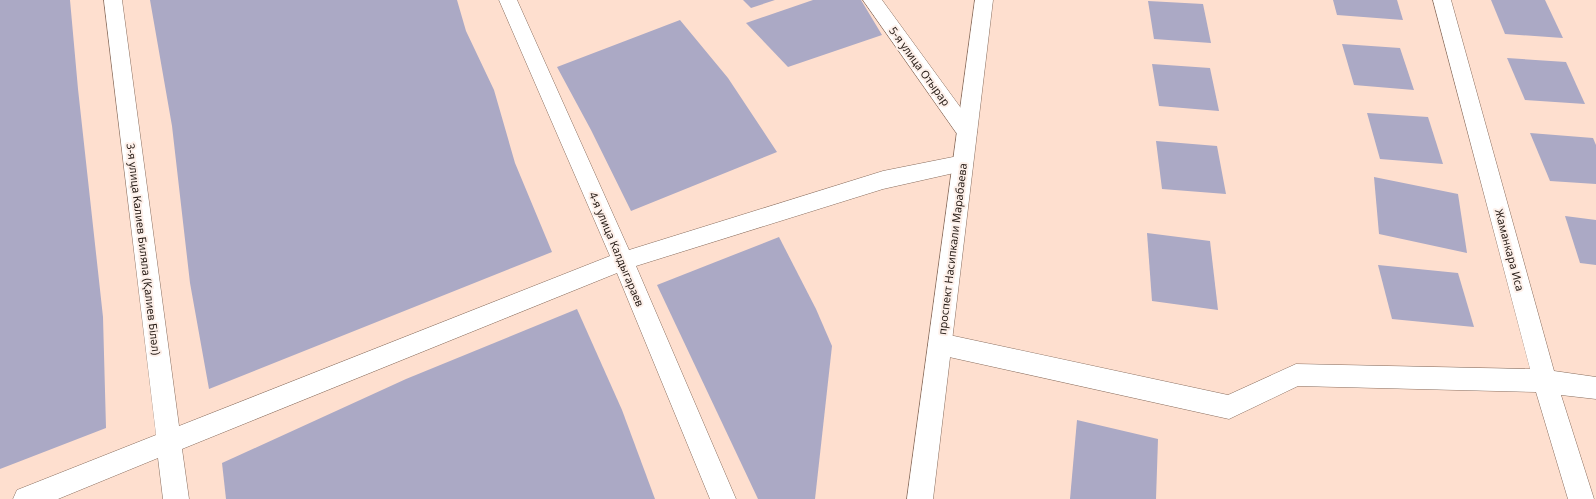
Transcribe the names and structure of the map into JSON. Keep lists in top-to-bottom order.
{
  "streets": {
    "street": [
      "5-я улица Отырар",
      "3-я улица Калиев Биляла (Қалиев Біләл)",
      "4-я улица Калдыгараев",
      "проспект Насипкали Марабаева",
      "Жаманкара Иса"
    ]
  },
  "crossings": [
    ["5-я улица Отырар", "проспект Насипкали Марабаева"]
  ]
}
